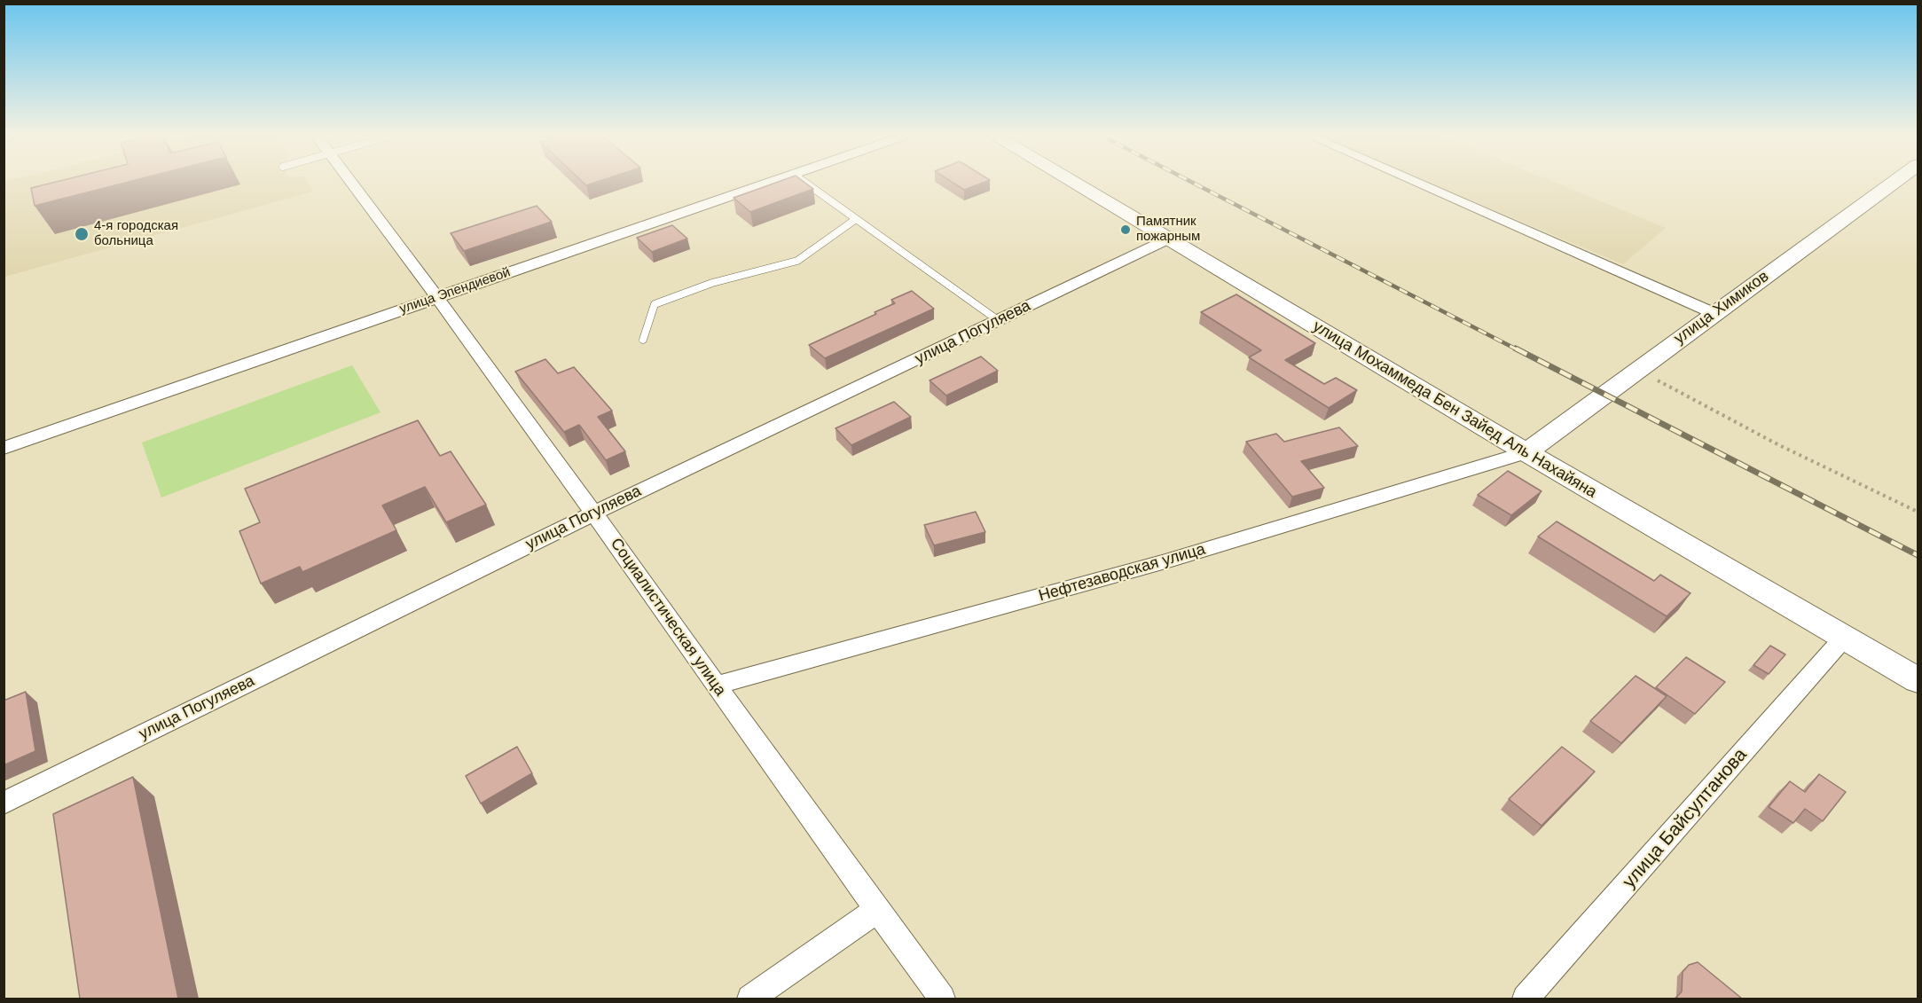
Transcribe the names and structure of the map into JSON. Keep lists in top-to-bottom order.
{
  "streets": {
    "main road": ["улица Химиков", "улица Мохаммеда Бен Зайед Аль Нахайяна"],
    "street": [
      "улица Эпендиевой",
      "улица Погуляева",
      "Нефтезаводская улица",
      "Социалистическая улица",
      "улица Байсултанова"
    ]
  },
  "crossings": [
    ["улица Эпендиевой", "Социалистическая улица"],
    ["улица Химиков", "улица Мохаммеда Бен Зайед Аль Нахайяна"],
    ["улица Химиков", "Нефтезаводская улица"],
    ["улица Погуляева", "улица Мохаммеда Бен Зайед Аль Нахайяна"],
    ["улица Погуляева", "Социалистическая улица"],
    ["улица Мохаммеда Бен Зайед Аль Нахайяна", "Нефтезаводская улица"],
    ["улица Мохаммеда Бен Зайед Аль Нахайяна", "улица Байсултанова"],
    ["Нефтезаводская улица", "Социалистическая улица"]
  ],
  "places": ["Памятник пожарным", "4-я городская больница"]
}
